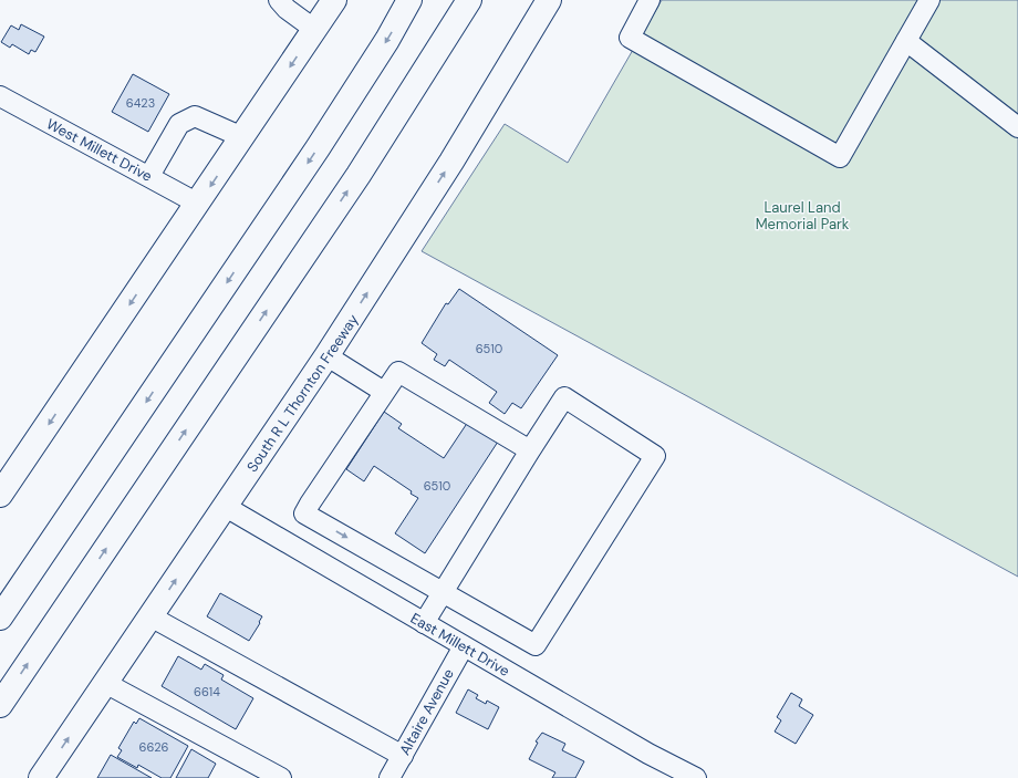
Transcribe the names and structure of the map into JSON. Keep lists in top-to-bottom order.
{
  "streets": {
    "main road": ["South R L Thornton Freeway"],
    "street": ["West Millett Drive", "East Millett Drive", "Altaire Avenue"]
  },
  "crossings": [
    ["South R L Thornton Freeway", "East Millett Drive"],
    ["East Millett Drive", "Altaire Avenue"]
  ],
  "parks": ["Laurel Land Memorial Park"],
  "house_numbers": [
    "6423",
    "6510",
    "6510",
    "6614",
    "6626"
  ]
}
